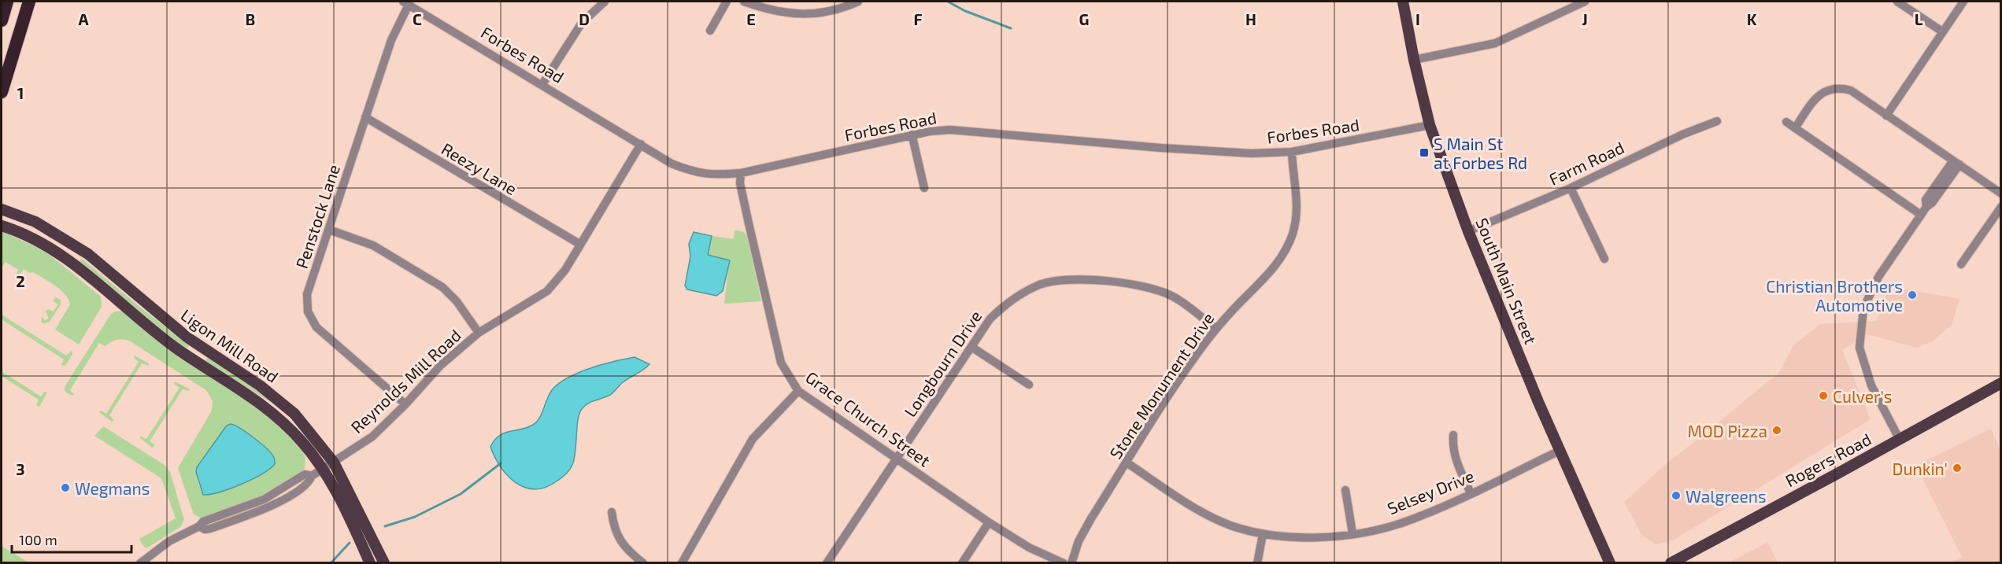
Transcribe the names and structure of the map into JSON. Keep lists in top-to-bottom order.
{
  "streets": {
    "main road": ["South Main Street", "Ligon Mill Road", "Rogers Road"],
    "street": [
      "Forbes Road",
      "Farm Road",
      "Reezy Lane",
      "Penstock Lane",
      "Longbourn Drive",
      "Reynolds Mill Road",
      "Stone Monument Drive",
      "Grace Church Street",
      "Selsey Drive"
    ]
  },
  "crossings": [
    ["Forbes Road", "Penstock Lane"],
    ["Forbes Road", "South Main Street"],
    ["Forbes Road", "Reynolds Mill Road"],
    ["Forbes Road", "Stone Monument Drive"],
    ["Forbes Road", "Grace Church Street"],
    ["Farm Road", "South Main Street"],
    ["Reezy Lane", "Penstock Lane"],
    ["Reezy Lane", "Reynolds Mill Road"],
    ["Penstock Lane", "Reynolds Mill Road"],
    ["South Main Street", "Selsey Drive"],
    ["Ligon Mill Road", "Reynolds Mill Road"],
    ["Longbourn Drive", "Stone Monument Drive"],
    ["Longbourn Drive", "Grace Church Street"],
    ["Stone Monument Drive", "Selsey Drive"]
  ],
  "places": {
    "transit": ["S Main St at Forbes Rd"],
    "other": [
      "Christian Brothers Automotive",
      "Culver's",
      "MOD Pizza",
      "Dunkin'",
      "Wegmans",
      "Walgreens"
    ]
  },
  "scale_bar": "100 m",
  "grid": {
    "columns": [
      "A",
      "B",
      "C",
      "D",
      "E",
      "F",
      "G",
      "H",
      "I",
      "J",
      "K",
      "L"
    ],
    "rows": ["1", "2", "3"]
  }
}
